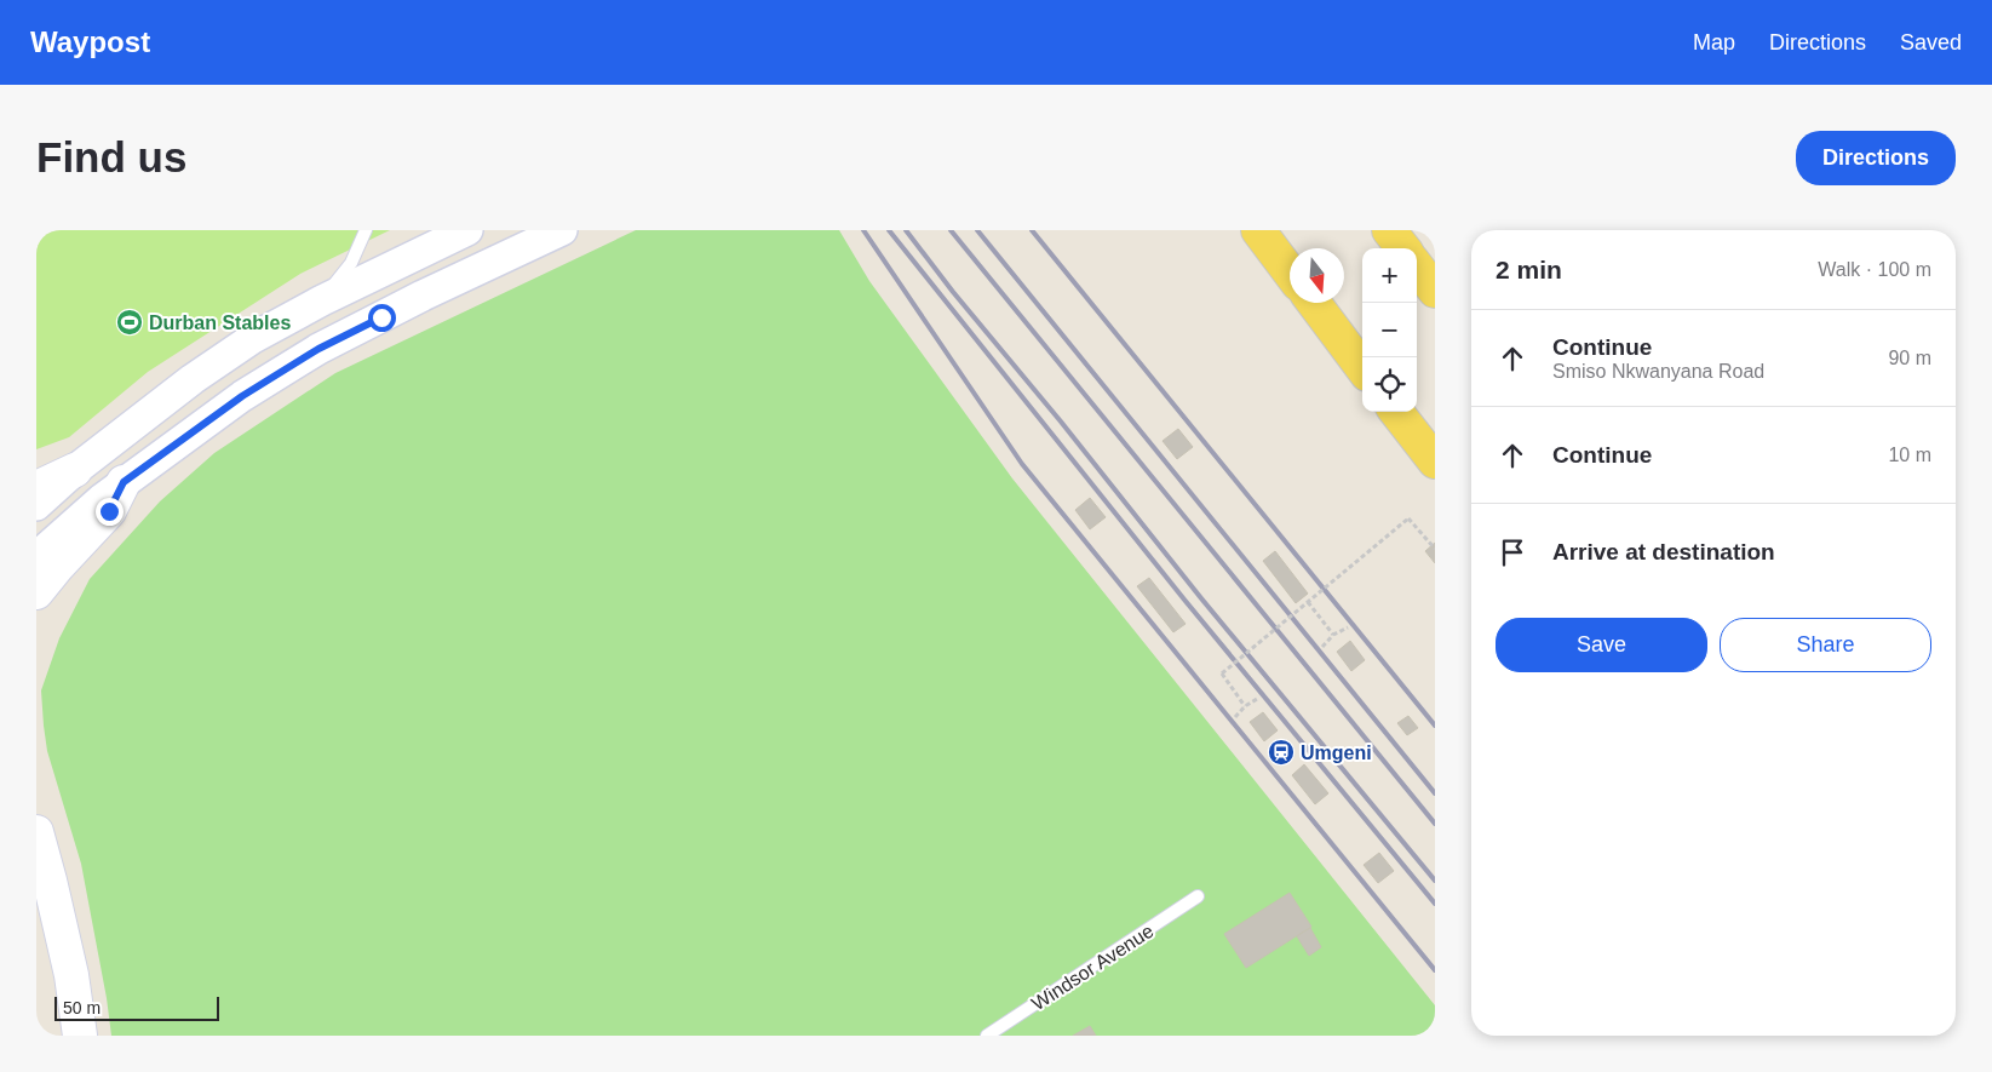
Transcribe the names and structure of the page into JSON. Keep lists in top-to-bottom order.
{
  "streets": {
    "lane": ["Windsor Avenue"]
  },
  "places": {
    "sports": ["Durban Stables"],
    "station": ["Umgeni"]
  },
  "scale_bar": "50 m",
  "north": "bottom",
  "page": {
    "header": "Waypost",
    "nav": ["Map", "Directions", "Saved"],
    "buttons": [
      "Directions",
      ["Save", "Share"]
    ],
    "title": "Find us",
    "heading": ["2 min", "Walk · 100 m"],
    "map_buttons": ["+", "−"],
    "list": [
      ["Continue", "Smiso Nkwanyana Road", "90 m"],
      ["Continue", "10 m"],
      "Arrive at destination"
    ],
    "scale": "50 m"
  }
}
